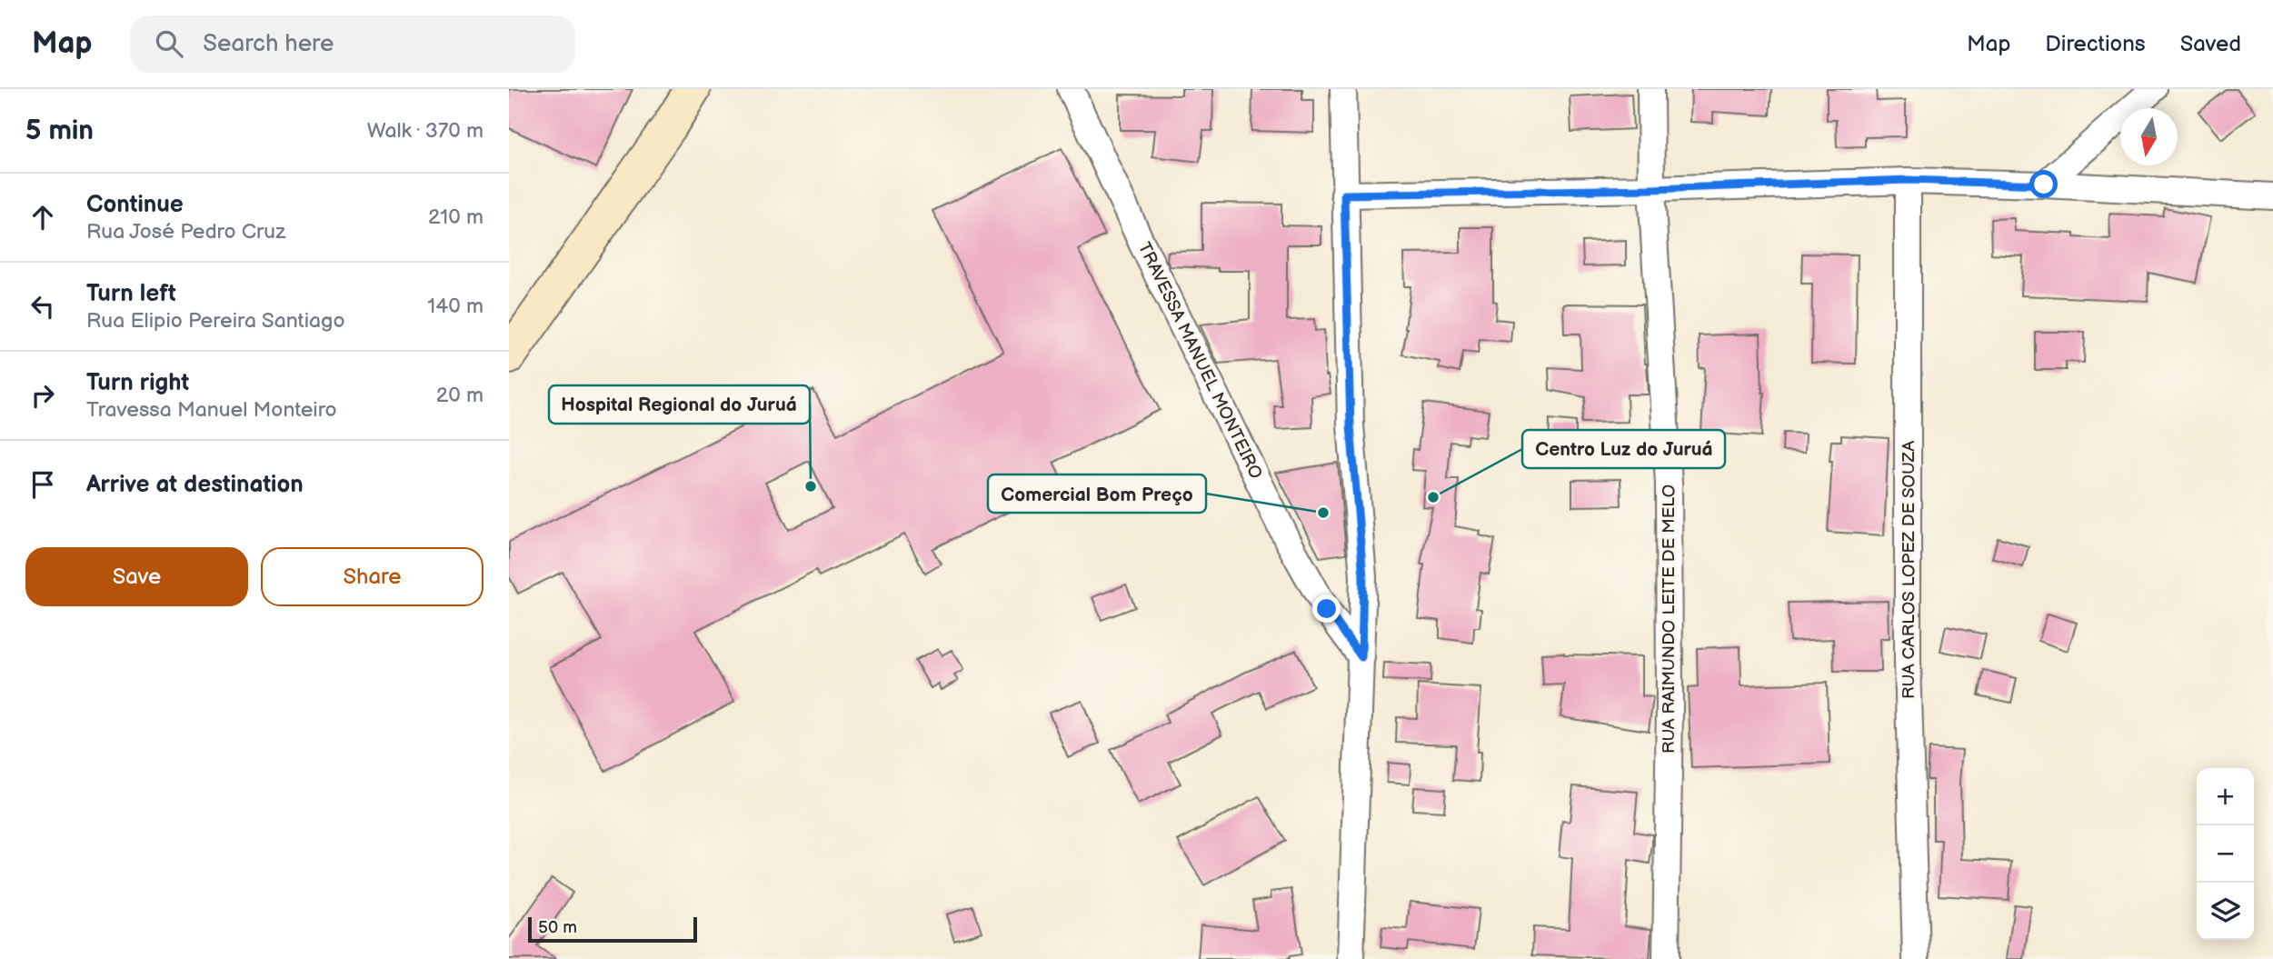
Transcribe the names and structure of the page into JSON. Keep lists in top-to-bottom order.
{
  "streets": {
    "street": ["TRAVESSA MANUEL MONTEIRO", "RUA CARLOS LOPEZ DE SOUZA", "RUA RAIMUNDO LEITE DE MELO"]
  },
  "places": ["Hospital Regional do Juruá", "Centro Luz do Juruá", "Comercial Bom Preço"],
  "scale_bar": "50 m",
  "north": "bottom",
  "page": {
    "header": "Map",
    "search": "Search here",
    "nav": ["Map", "Directions", "Saved"],
    "heading": ["5 min", "Walk · 370 m"],
    "list": [
      ["Continue", "Rua José Pedro Cruz", "210 m"],
      ["Turn left", "Rua Elipio Pereira Santiago", "140 m"],
      ["Turn right", "Travessa Manuel Monteiro", "20 m"],
      "Arrive at destination"
    ],
    "buttons": ["Save", "Share"],
    "map_buttons": ["+", "−"],
    "scale": "50 m"
  }
}
